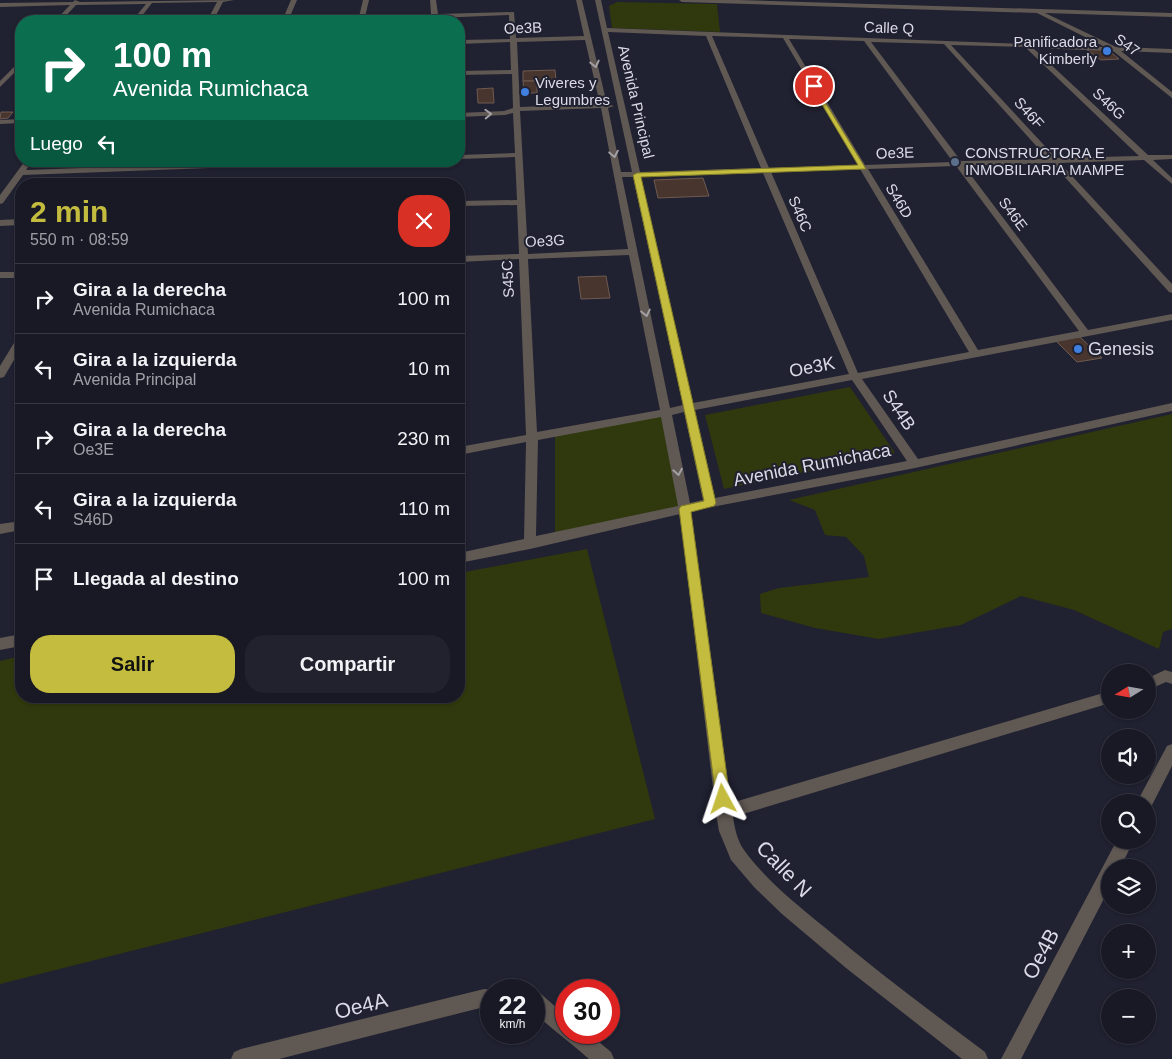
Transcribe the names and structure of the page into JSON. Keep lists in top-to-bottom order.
{
  "streets": {
    "street": [
      "Oe3B",
      "Calle Q",
      "S47",
      "Avenida Principal",
      "S46G",
      "S46F",
      "Oe3E",
      "S46D",
      "S46C",
      "S46E",
      "Oe3G",
      "S45C",
      "Oe3K",
      "S44B",
      "Avenida Rumichaca",
      "Calle N",
      "Oe4B",
      "Oe4A"
    ]
  },
  "crossings": [
    ["Oe3B", "Avenida Principal"],
    ["Oe3B", "S45C"],
    ["Calle Q", "S47"],
    ["Calle Q", "Avenida Principal"],
    ["Calle Q", "S46G"],
    ["Calle Q", "S46F"],
    ["Calle Q", "S46D"],
    ["Calle Q", "S46C"],
    ["Calle Q", "S46E"],
    ["Avenida Principal", "Oe3E"],
    ["Avenida Principal", "Oe3G"],
    ["Avenida Principal", "Oe3K"],
    ["Avenida Principal", "Avenida Rumichaca"],
    ["Avenida Principal", "Calle N"],
    ["S46G", "Oe3E"],
    ["S46F", "Oe3E"],
    ["Oe3E", "S46D"],
    ["Oe3E", "S46C"],
    ["Oe3E", "S46E"],
    ["S46D", "Oe3K"],
    ["S46C", "Oe3K"],
    ["S46C", "S44B"],
    ["S46E", "Oe3K"],
    ["Oe3G", "S45C"],
    ["S45C", "Oe3K"],
    ["S45C", "Avenida Rumichaca"],
    ["Oe3K", "S44B"],
    ["S44B", "Avenida Rumichaca"],
    ["Avenida Rumichaca", "Calle N"]
  ],
  "places": [
    "Panificadora Kimberly",
    "Viveres y Legumbres",
    "CONSTRUCTORA E INMOBILIARIA MAMPE",
    "Genesis"
  ],
  "north": "left",
  "page": {
    "turn": ["100 m", "Avenida Rumichaca"],
    "then": "Luego",
    "heading": ["2 min", "550 m · 08:59"],
    "list": [
      {
        "name": "Gira a la derecha",
        "note": "Avenida Rumichaca",
        "value": "100 m"
      },
      {
        "name": "Gira a la izquierda",
        "note": "Avenida Principal",
        "value": "10 m"
      },
      {
        "name": "Gira a la derecha",
        "note": "Oe3E",
        "value": "230 m"
      },
      {
        "name": "Gira a la izquierda",
        "note": "S46D",
        "value": "110 m"
      },
      {
        "name": "Llegada al destino",
        "value": "100 m"
      }
    ],
    "buttons": ["Salir", "Compartir"],
    "map_buttons": ["+", "−"],
    "speed": "22 km/h",
    "limit": "30"
  }
}
